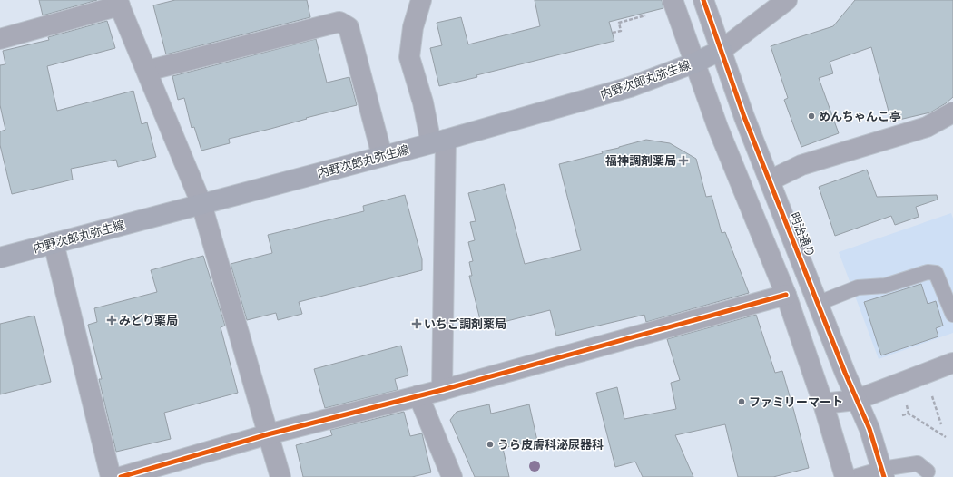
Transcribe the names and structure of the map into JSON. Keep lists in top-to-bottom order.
{
  "streets": {
    "main road": ["内野次郎丸弥生線"],
    "street": ["明治通り"]
  },
  "crossings": [
    ["内野次郎丸弥生線", "明治通り"]
  ],
  "places": {
    "other": ["めんちゃんこ亭", "ファミリーマート", "うら皮膚科泌尿器科"],
    "health": ["福神調剤薬局", "みどり薬局", "いちご調剤薬局"]
  }
}
